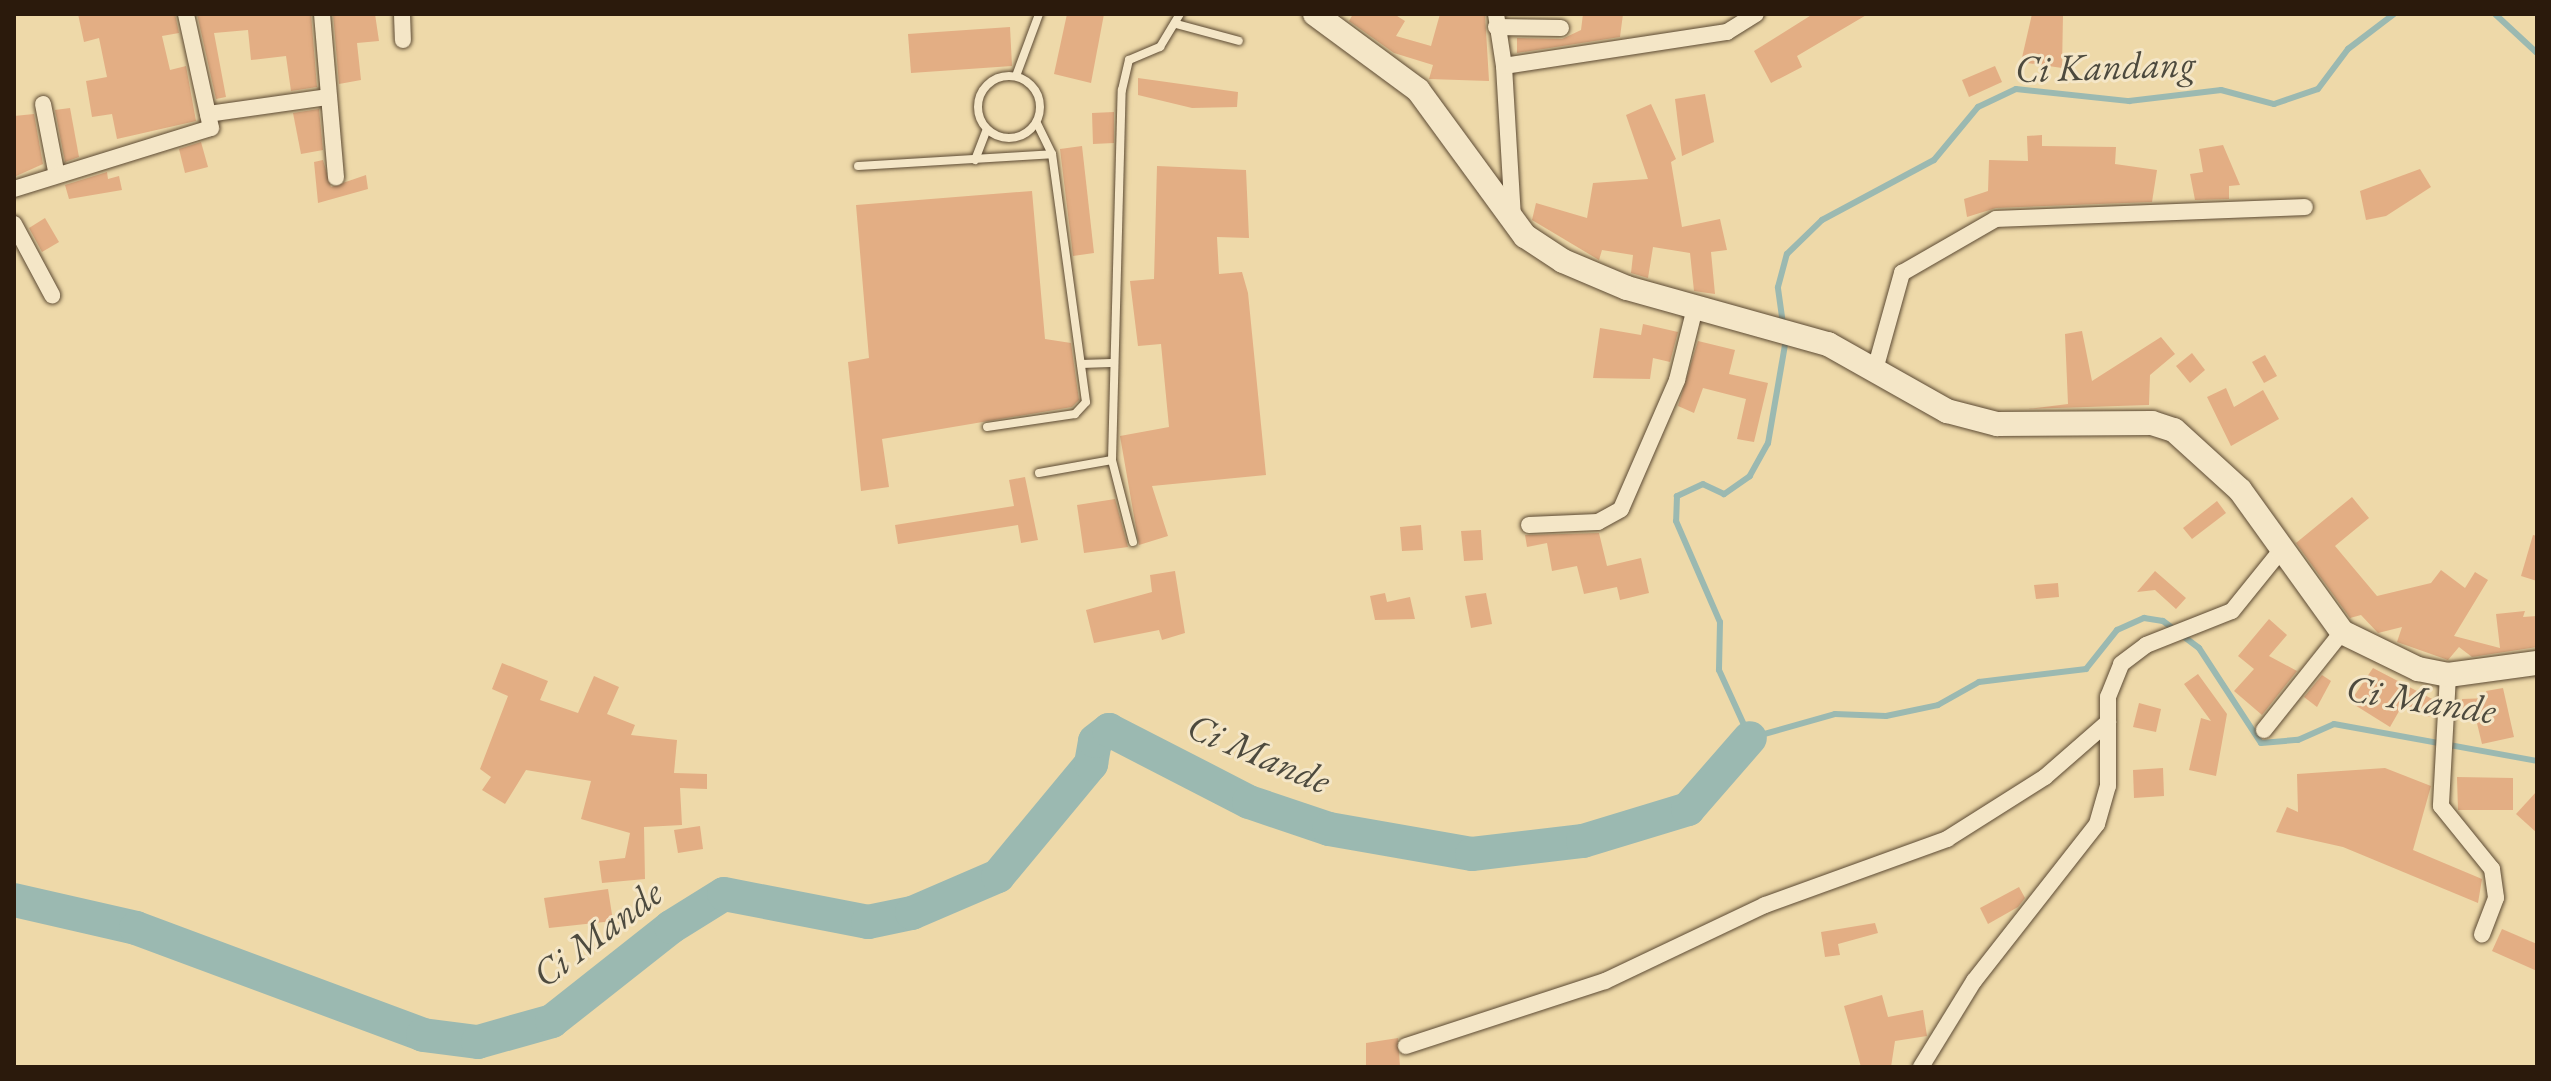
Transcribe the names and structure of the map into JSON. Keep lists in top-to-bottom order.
{
  "water": ["Ci Kandang", "Ci Mande"]
}
